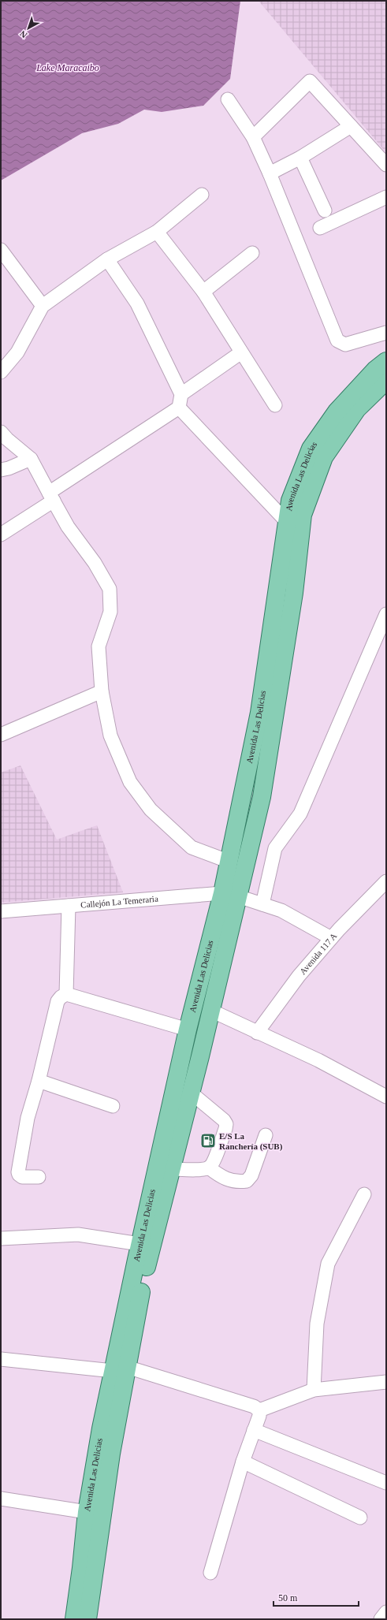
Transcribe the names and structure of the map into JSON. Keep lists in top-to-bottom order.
{
  "streets": {
    "main road": ["Avenida Las Delicias"],
    "street": ["Callejón La Temeraria", "Avenida 117 A"]
  },
  "crossings": [
    ["Avenida Las Delicias", "Callejón La Temeraria"]
  ],
  "water": ["Lake Maracaibo"],
  "places": {
    "fuel station": ["E/S La Ranchería (SUB)"]
  },
  "scale_bar": "50 m",
  "north": "bottom left"
}
